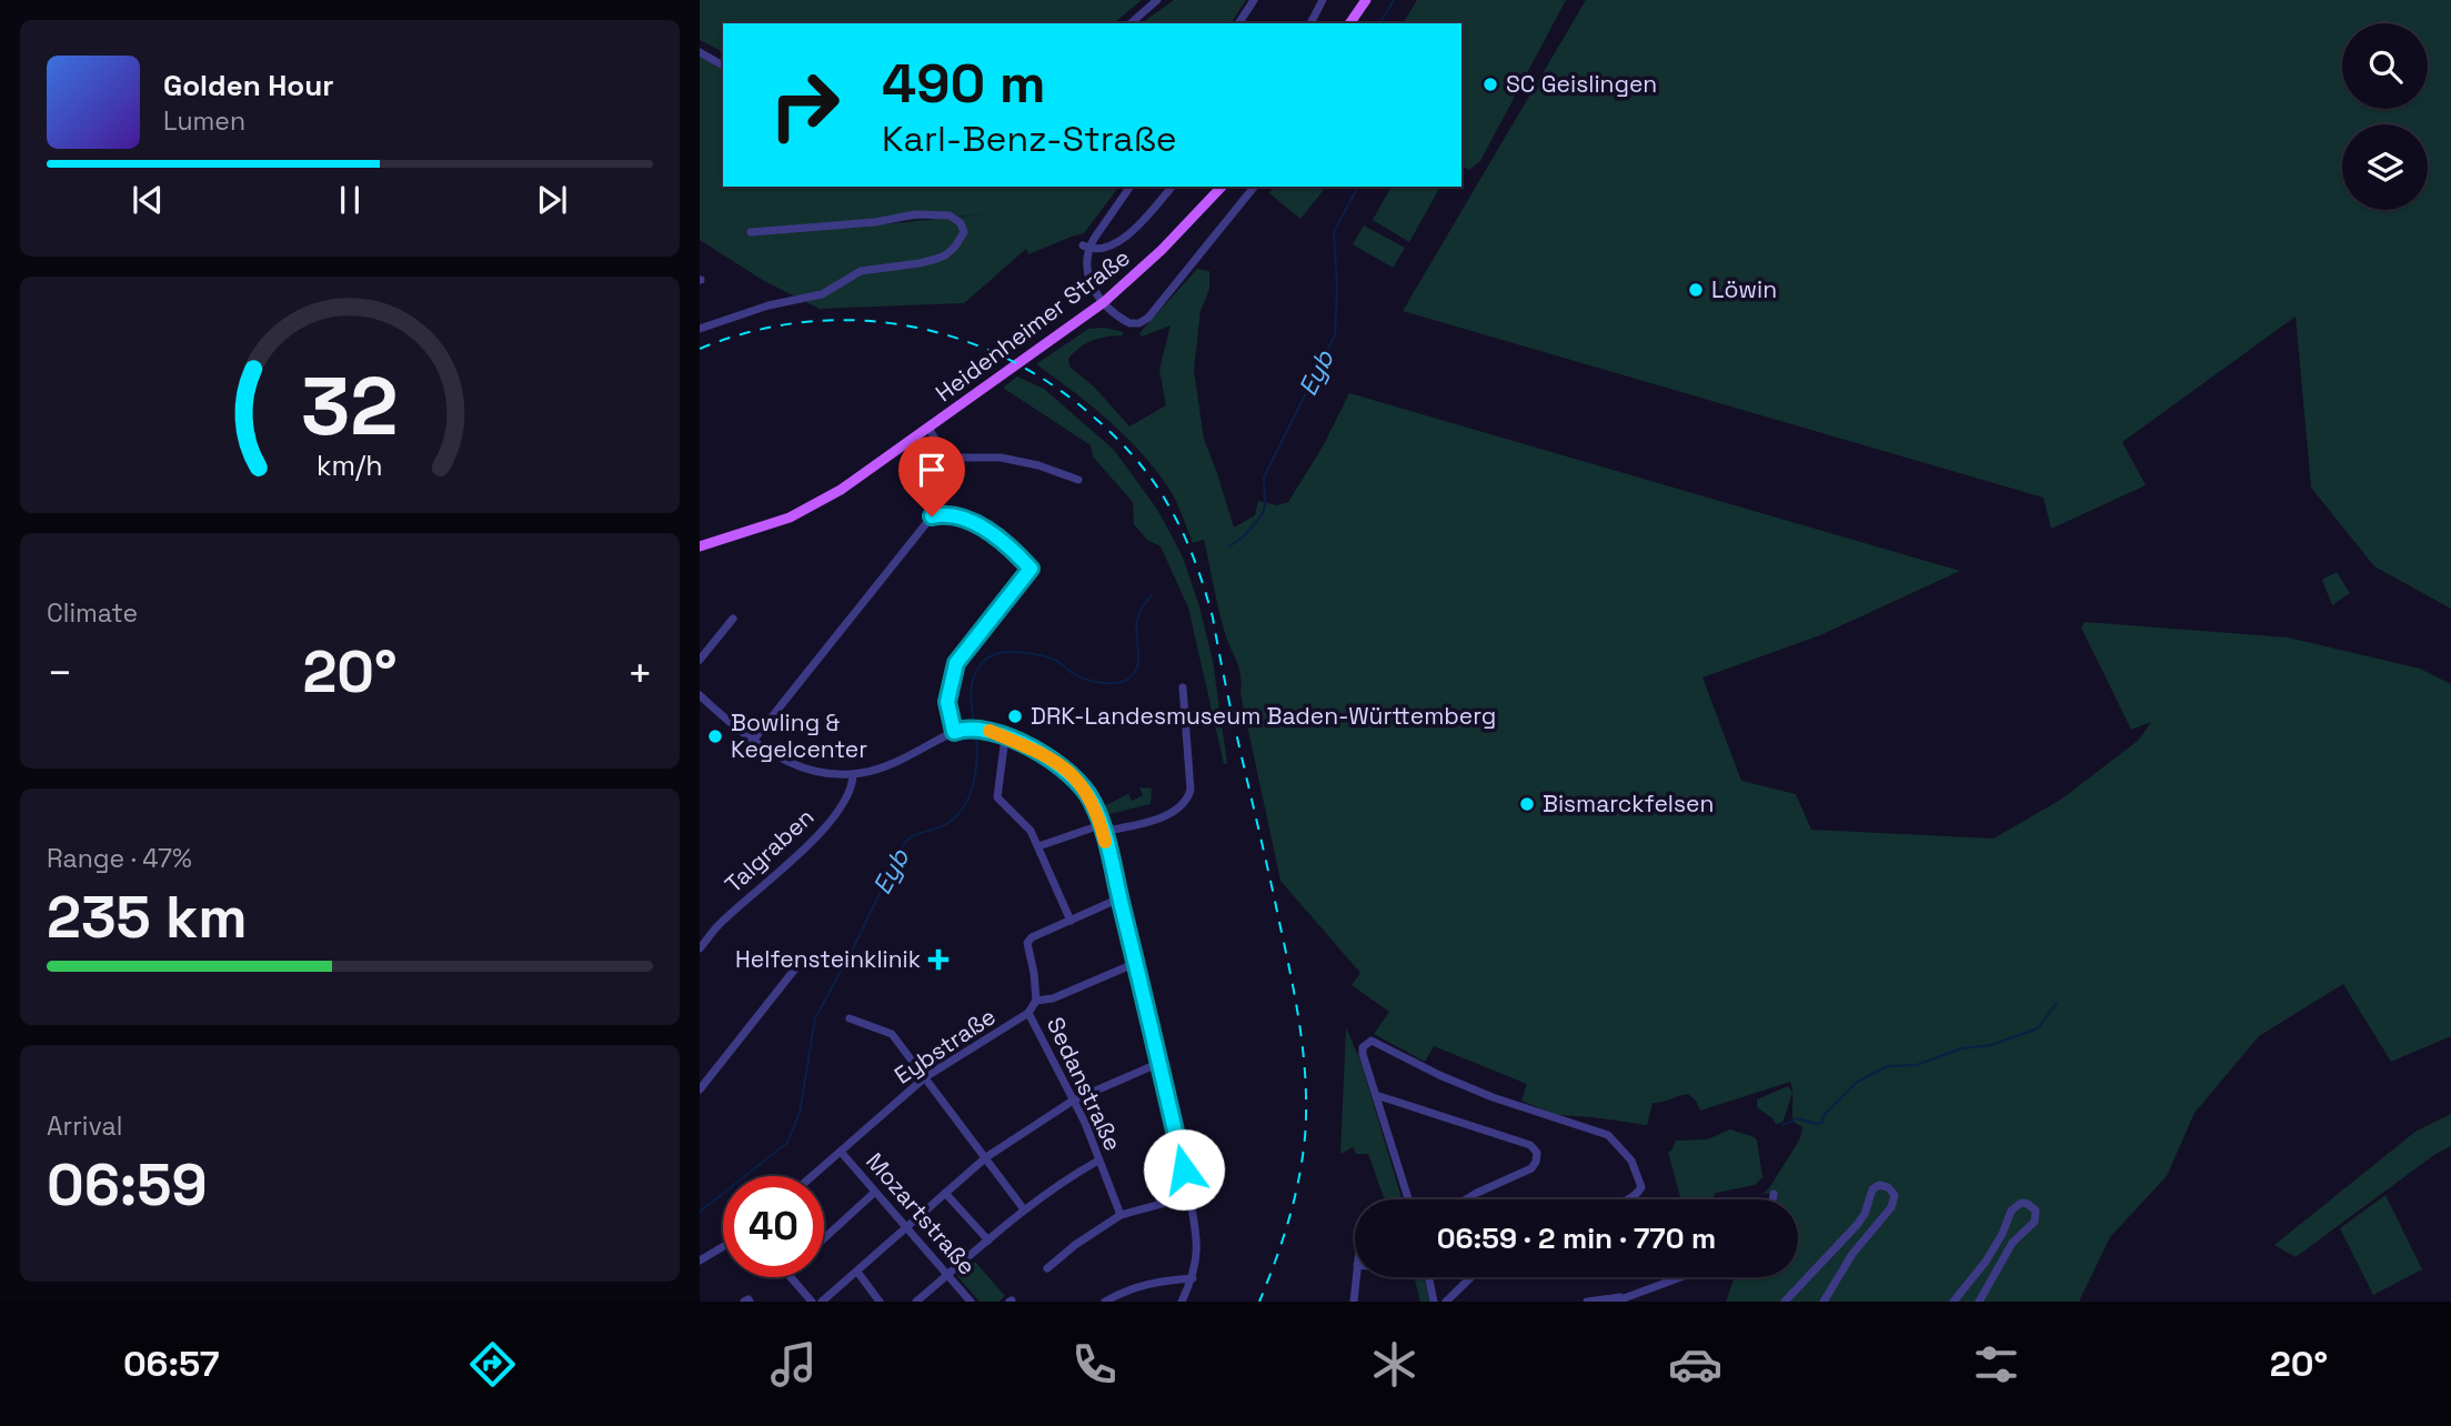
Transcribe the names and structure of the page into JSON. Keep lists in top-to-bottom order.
{
  "streets": {
    "main road": ["Heidenheimer Straße"],
    "street": [
      "Talgraben",
      "Eybstraße",
      "Sedanstraße",
      "Mozartstraße"
    ]
  },
  "crossings": [
    ["Eybstraße", "Sedanstraße"],
    ["Eybstraße", "Mozartstraße"]
  ],
  "water": ["Eyb"],
  "places": {
    "other": [
      "SC Geislingen",
      "Löwin",
      "DRK-Landesmuseum Baden-Württemberg",
      "Bowling & Kegelcenter",
      "Bismarckfelsen"
    ],
    "health": ["Helfensteinklinik"]
  },
  "page": {
    "turn": ["490 m", "Karl-Benz-Straße"],
    "song": ["Golden Hour", "Lumen"],
    "tile": [
      "Climate",
      ["Range · 47%", "235 km"],
      ["Arrival", "06:59"]
    ],
    "heat": ["−", "20°", "+"],
    "limit": "40",
    "trip": "06:59 · 2 min · 770 m",
    "tabs": ["06:57", "20°"],
    "gauge": ["32", "km/h"]
  }
}
